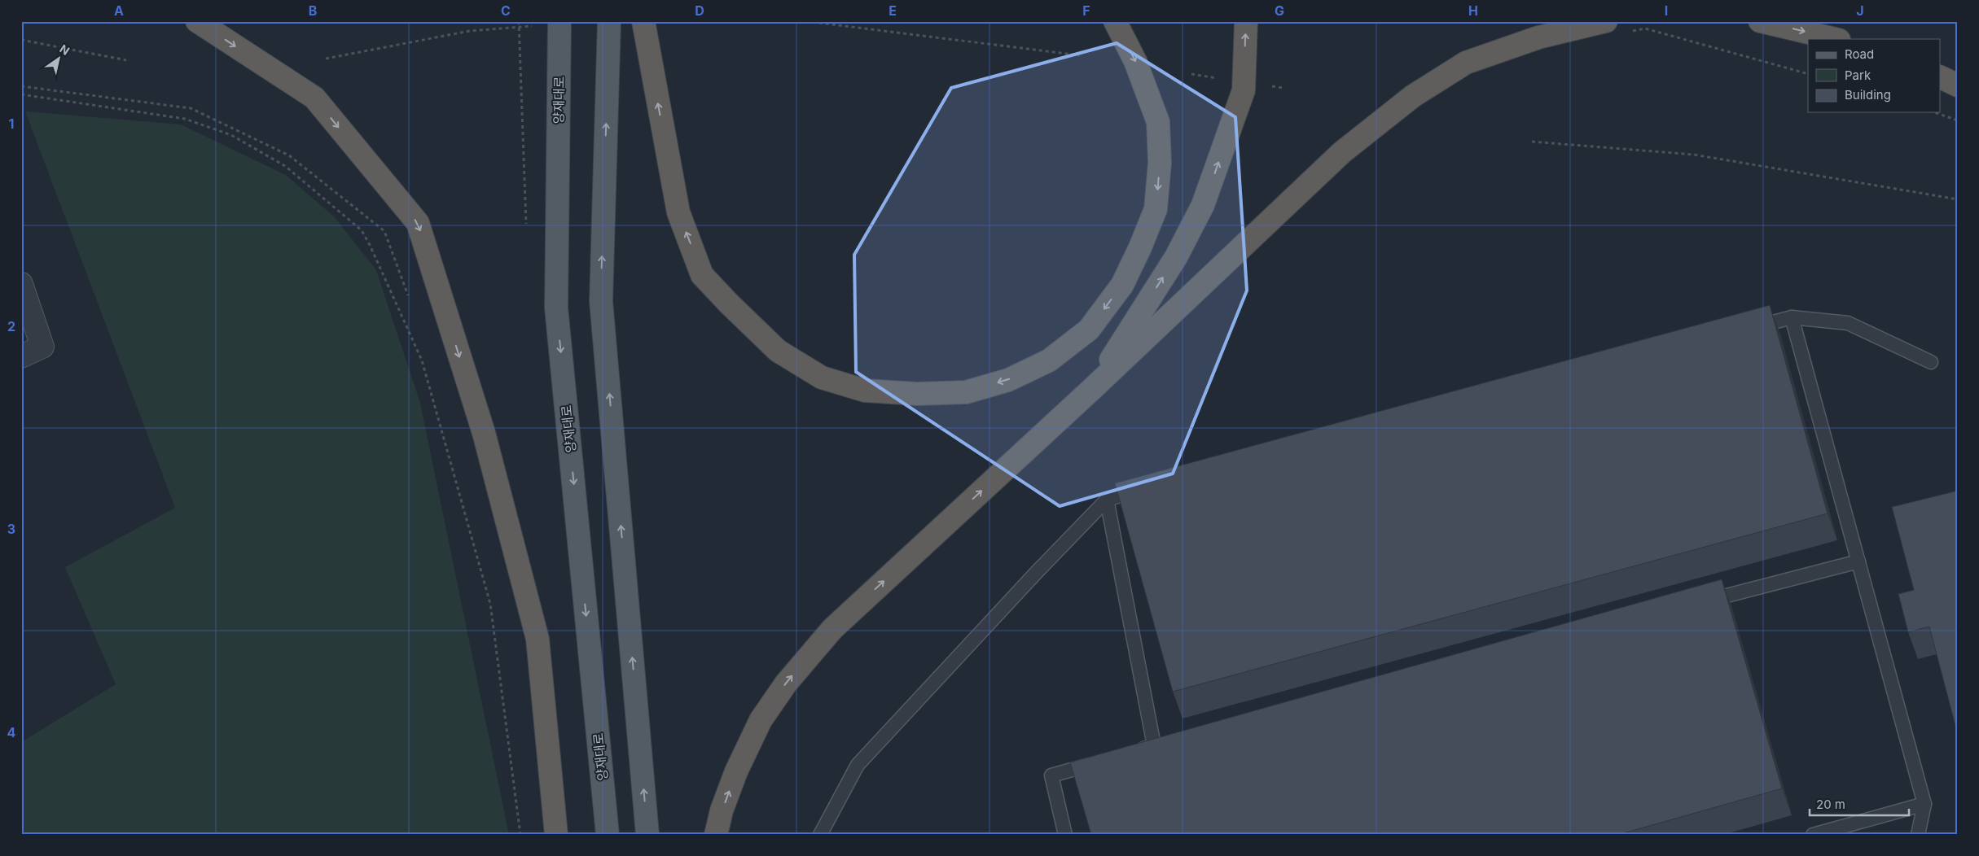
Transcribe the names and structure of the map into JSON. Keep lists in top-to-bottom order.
{
  "streets": {
    "main road": ["양재대로"]
  },
  "legend": ["Road", "Park", "Building"],
  "scale_bar": "20 m",
  "north": "top right",
  "grid": {
    "columns": [
      "A",
      "B",
      "C",
      "D",
      "E",
      "F",
      "G",
      "H",
      "I",
      "J"
    ],
    "rows": [
      "1",
      "2",
      "3",
      "4"
    ]
  }
}
